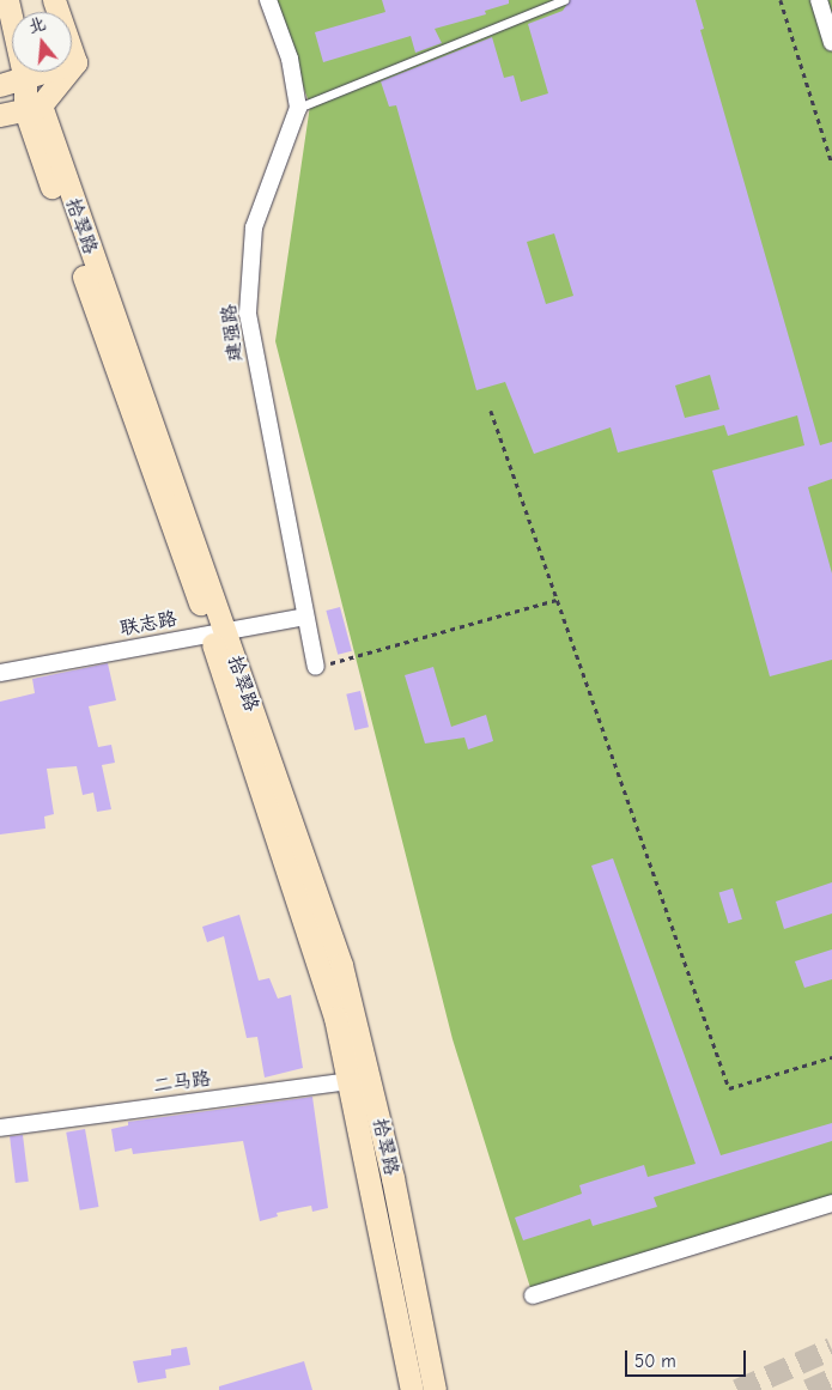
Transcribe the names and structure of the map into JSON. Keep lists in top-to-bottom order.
{
  "streets": {
    "main road": ["拾翠路"],
    "street": ["建强路", "联志路", "二马路"]
  },
  "crossings": [
    ["拾翠路", "联志路"],
    ["拾翠路", "二马路"],
    ["建强路", "联志路"]
  ],
  "scale_bar": "50 m",
  "north": "top"
}
